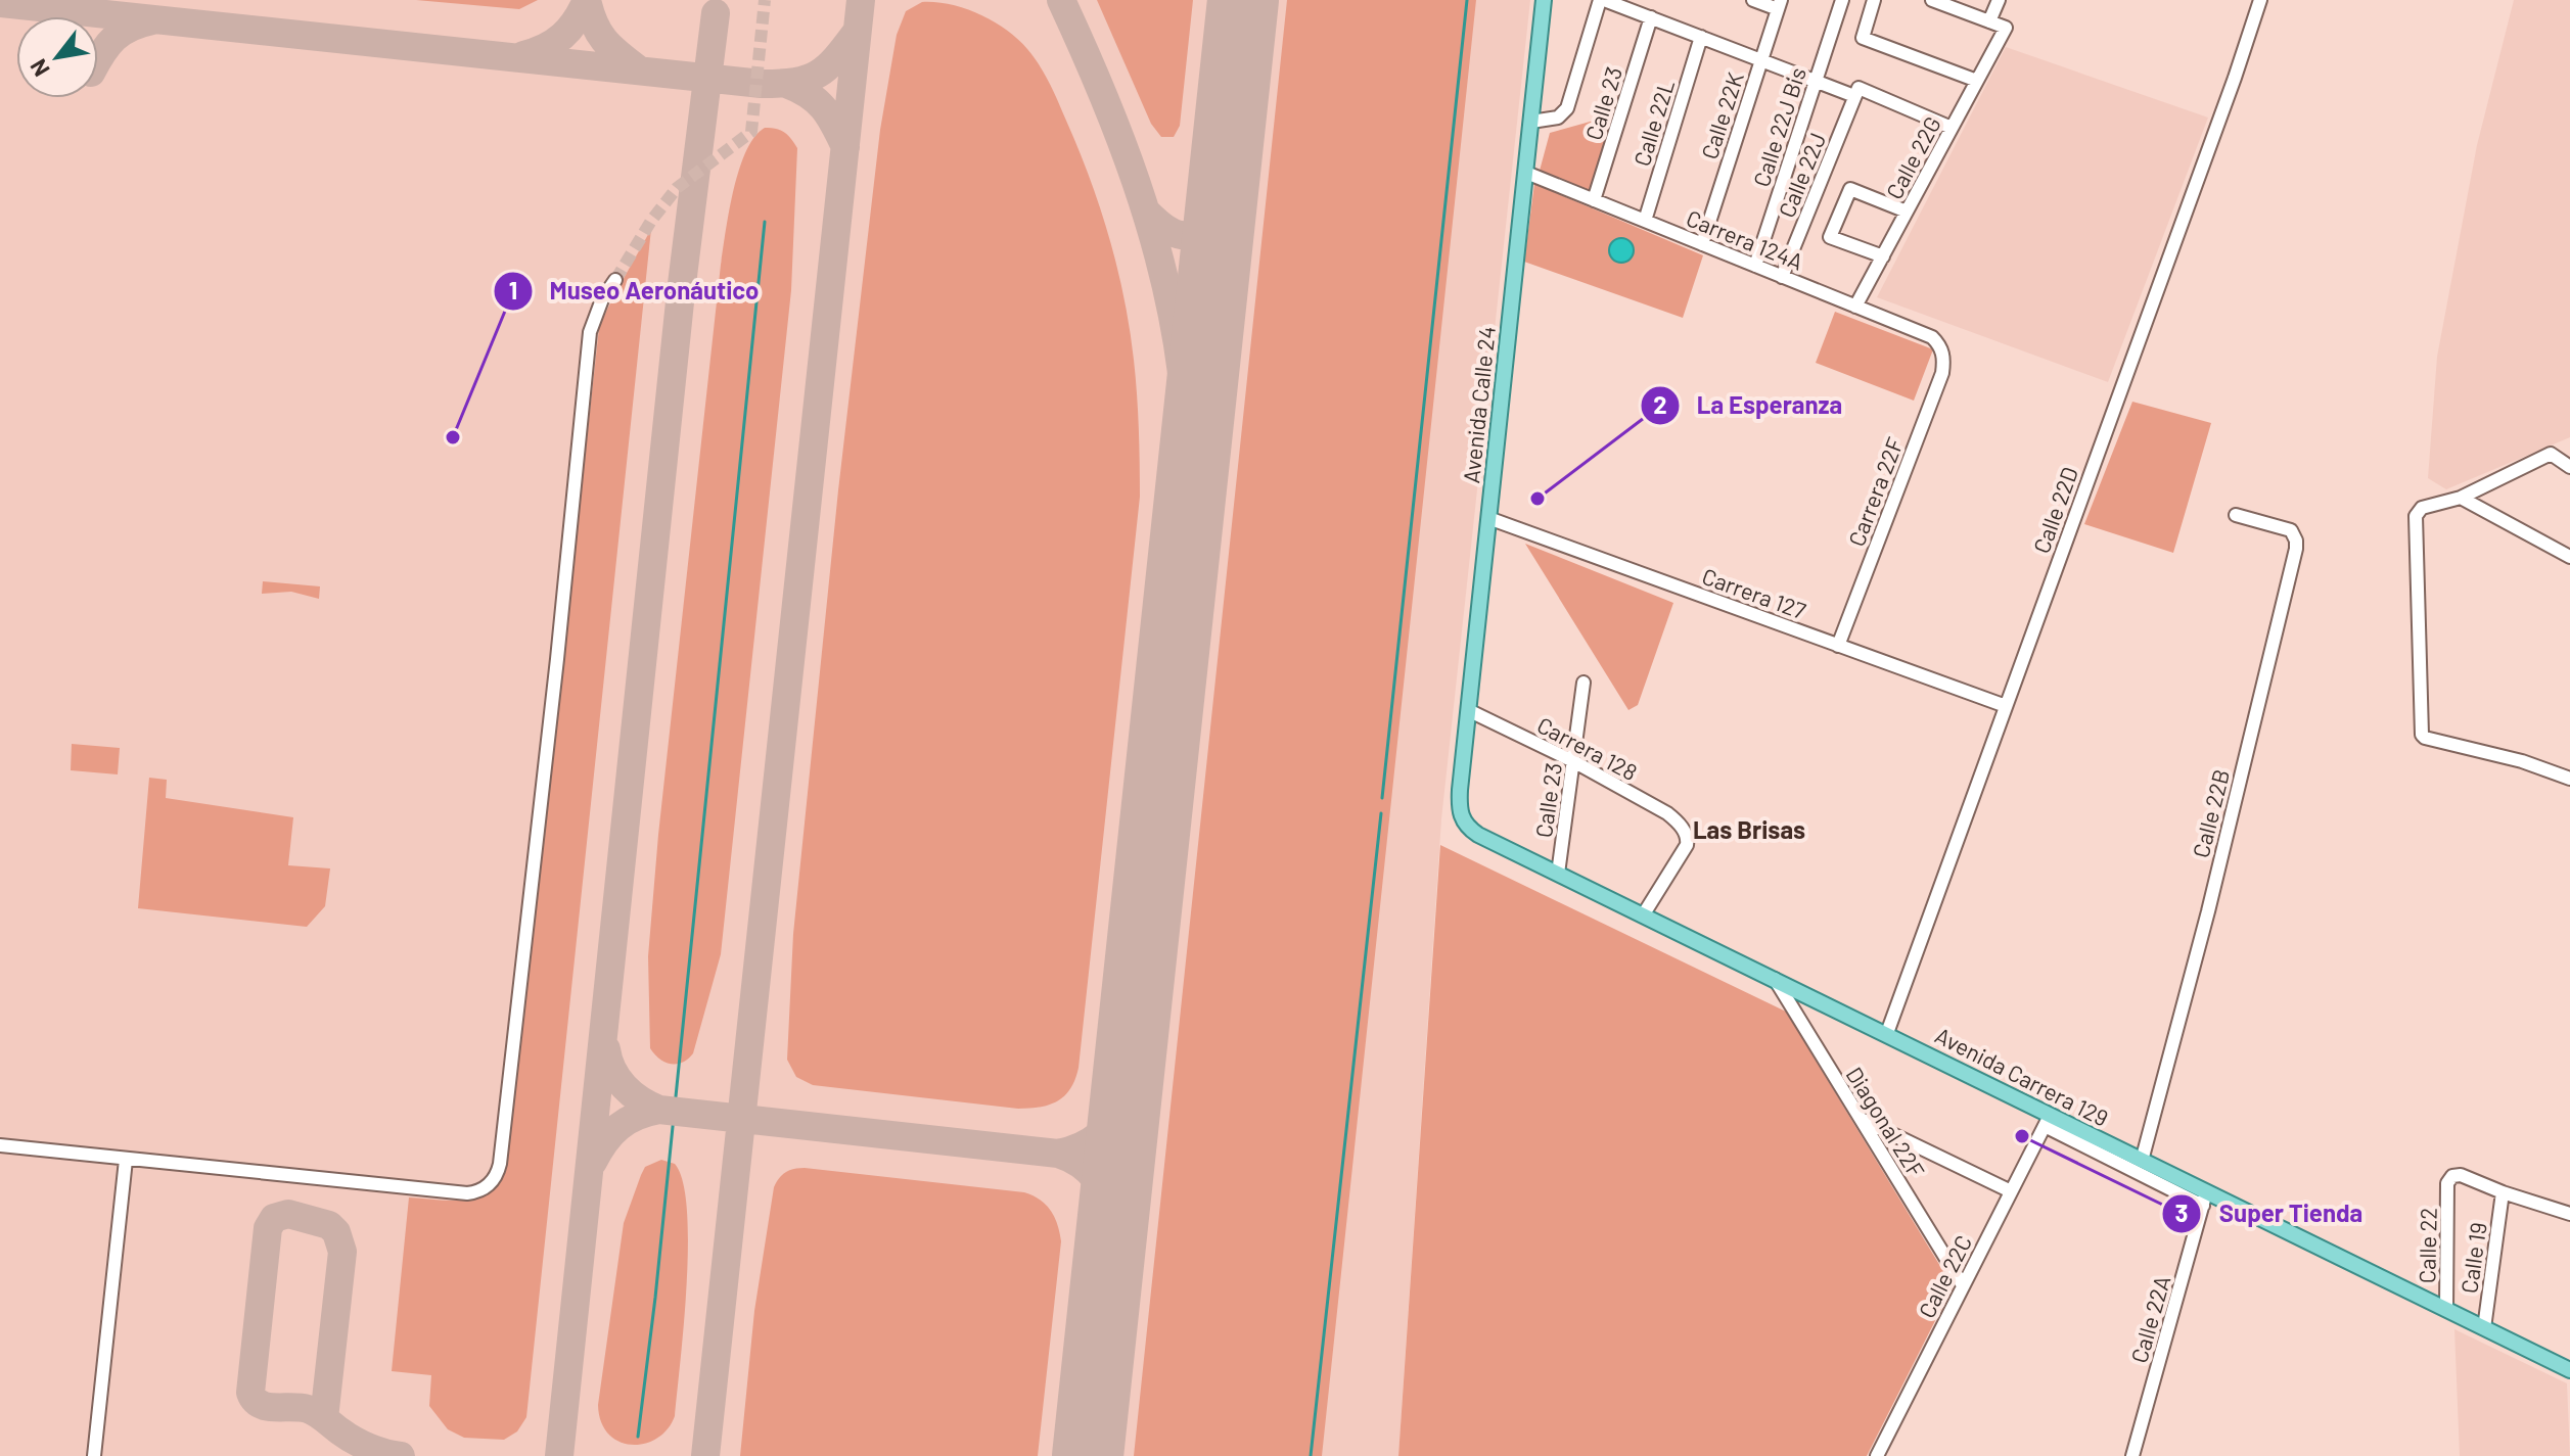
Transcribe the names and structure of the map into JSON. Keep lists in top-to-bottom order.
{
  "streets": {
    "main road": ["Avenida Calle 24", "Avenida Carrera 129"],
    "street": [
      "Calle 23",
      "Calle 22K",
      "Calle 22L",
      "Calle 22J Bis",
      "Calle 22G",
      "Calle 22J",
      "Carrera 124A",
      "Carrera 22F",
      "Calle 22D",
      "Carrera 127",
      "Carrera 128",
      "Calle 22B",
      "Diagonal 22F",
      "Calle 22",
      "Calle 19",
      "Calle 22C",
      "Calle 22A"
    ]
  },
  "crossings": [
    ["Calle 23", "Carrera 124A"],
    ["Calle 23", "Carrera 128"],
    ["Calle 23", "Avenida Carrera 129"],
    ["Calle 22K", "Carrera 124A"],
    ["Calle 22L", "Carrera 124A"],
    ["Calle 22J Bis", "Carrera 124A"],
    ["Calle 22G", "Carrera 124A"],
    ["Calle 22J", "Carrera 124A"],
    ["Carrera 124A", "Avenida Calle 24"],
    ["Carrera 124A", "Carrera 22F"],
    ["Avenida Calle 24", "Carrera 127"],
    ["Avenida Calle 24", "Carrera 128"],
    ["Avenida Calle 24", "Avenida Carrera 129"],
    ["Carrera 22F", "Carrera 127"],
    ["Calle 22D", "Carrera 127"],
    ["Calle 22D", "Avenida Carrera 129"],
    ["Carrera 128", "Avenida Carrera 129"],
    ["Calle 22B", "Avenida Carrera 129"],
    ["Avenida Carrera 129", "Diagonal 22F"],
    ["Avenida Carrera 129", "Calle 22"],
    ["Avenida Carrera 129", "Calle 19"],
    ["Avenida Carrera 129", "Calle 22C"],
    ["Avenida Carrera 129", "Calle 22A"],
    ["Diagonal 22F", "Calle 22C"],
    ["Calle 22", "Calle 19"]
  ],
  "districts": ["Las Brisas"],
  "places": ["Museo Aeronáutico", "La Esperanza", "Super Tienda"],
  "north": "bottom left"
}
